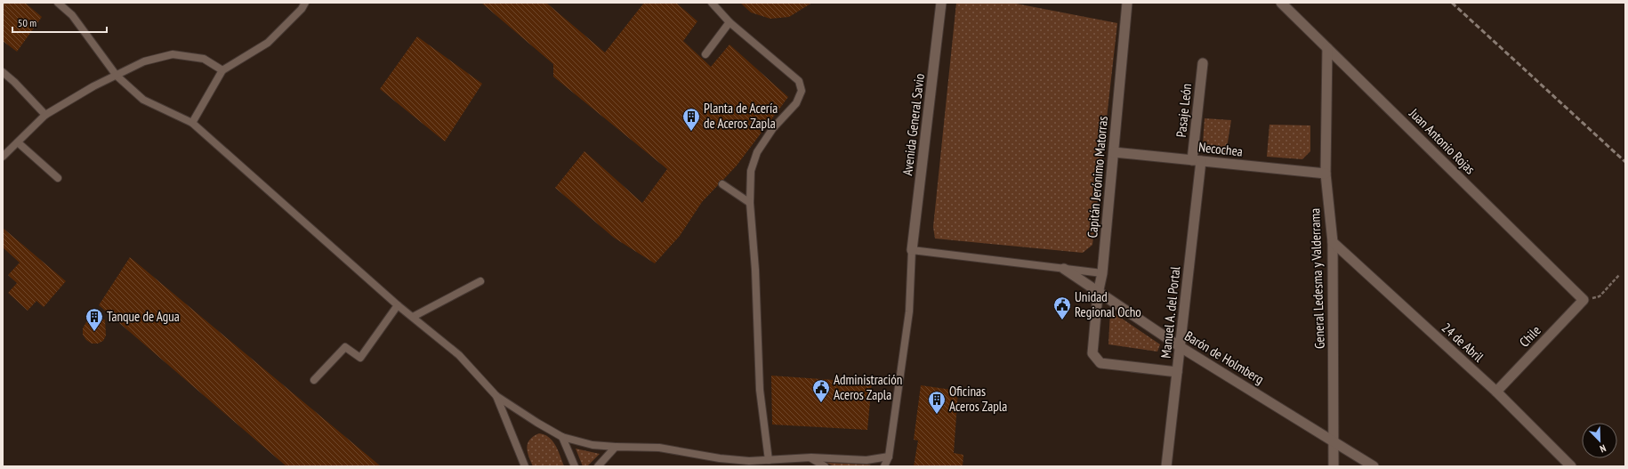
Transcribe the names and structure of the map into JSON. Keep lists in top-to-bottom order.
{
  "streets": {
    "street": [
      "Pasaje León",
      "Avenida General Savio",
      "Juan Antonio Rojas",
      "Necochea",
      "Capitán Jerónimo Matorras",
      "General Ledesma y Valderrama",
      "Manuel A. del Portal",
      "Chile",
      "24 de Abril",
      "Barón de Holmberg"
    ]
  },
  "crossings": [
    ["Pasaje León", "Necochea"],
    ["Pasaje León", "Manuel A. del Portal"],
    ["Juan Antonio Rojas", "General Ledesma y Valderrama"],
    ["Juan Antonio Rojas", "Chile"],
    ["Necochea", "Capitán Jerónimo Matorras"],
    ["Necochea", "General Ledesma y Valderrama"],
    ["Necochea", "Manuel A. del Portal"],
    ["Capitán Jerónimo Matorras", "Manuel A. del Portal"],
    ["Capitán Jerónimo Matorras", "Barón de Holmberg"],
    ["General Ledesma y Valderrama", "24 de Abril"],
    ["General Ledesma y Valderrama", "Barón de Holmberg"],
    ["Manuel A. del Portal", "Barón de Holmberg"],
    ["Chile", "24 de Abril"]
  ],
  "places": {
    "building": ["Planta de Acería de Aceros Zapla", "Tanque de Agua", "Oficinas Aceros Zapla"],
    "public building": ["Unidad Regional Ocho", "Administración Aceros Zapla"]
  },
  "scale_bar": "50 m",
  "north": "bottom right"
}
